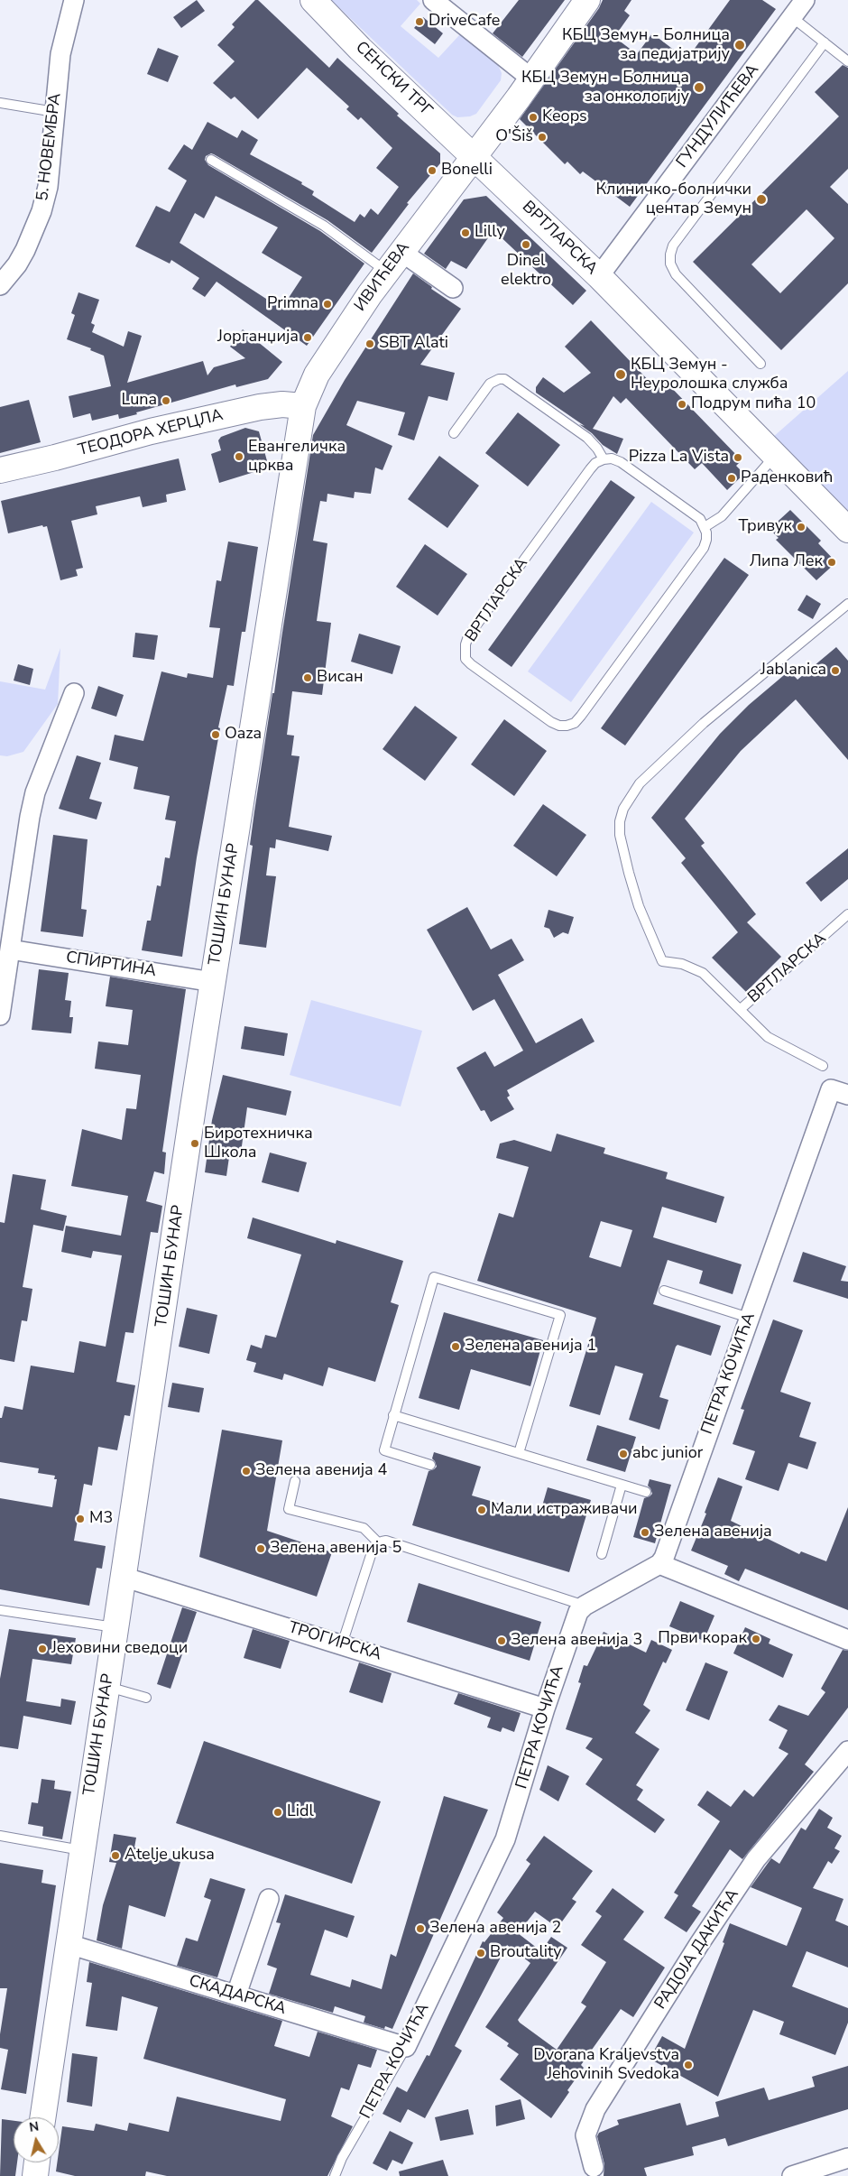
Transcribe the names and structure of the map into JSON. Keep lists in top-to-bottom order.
{
  "streets": {
    "main road": [
      "СЕНСКИ ТРГ",
      "ВРТЛАРСКА",
      "ИВИЋЕВА",
      "ТЕОДОРА ХЕРЦЛА",
      "ТОШИН БУНАР"
    ],
    "street": [
      "ГУНДУЛИЋЕВА",
      "5. НОВЕМБРА",
      "СПИРТИНА",
      "ПЕТРА КОЧИЋА",
      "ТРОГИРСКА",
      "РАДОЈА ДАКИЋА",
      "СКАДАРСКА"
    ]
  },
  "crossings": [
    ["СЕНСКИ ТРГ", "ВРТЛАРСКА"],
    ["СЕНСКИ ТРГ", "ИВИЋЕВА"],
    ["ГУНДУЛИЋЕВА", "ВРТЛАРСКА"],
    ["ВРТЛАРСКА", "ИВИЋЕВА"],
    ["ИВИЋЕВА", "ТЕОДОРА ХЕРЦЛА"],
    ["ИВИЋЕВА", "ТОШИН БУНАР"],
    ["ТЕОДОРА ХЕРЦЛА", "ТОШИН БУНАР"],
    ["ТОШИН БУНАР", "СПИРТИНА"],
    ["ТОШИН БУНАР", "ТРОГИРСКА"],
    ["ТОШИН БУНАР", "СКАДАРСКА"],
    ["ПЕТРА КОЧИЋА", "ТРОГИРСКА"],
    ["ПЕТРА КОЧИЋА", "СКАДАРСКА"]
  ],
  "places": [
    "DriveCafe",
    "КБЦ Земун - Болница за педијатрију",
    "КБЦ Земун - Болница за онкологију",
    "Keops",
    "O'Šiš",
    "Bonelli",
    "Клиничко-болнички центар Земун",
    "Lilly",
    "Dinel elektro",
    "Primna",
    "Јорганџија",
    "SBT Alati",
    "КБЦ Земун - Неуролошка служба",
    "Luna",
    "Подрум пића 10",
    "Евангеличка црква",
    "Pizza La Vista",
    "Раденковић",
    "Тривук",
    "Липа Лек",
    "Jablanica",
    "Висан",
    "Oaza",
    "Биротехничка Школа",
    "Зелена авенија 1",
    "abc junior",
    "Зелена авенија 4",
    "Мали истраживачи",
    "М3",
    "Зелена авенија",
    "Зелена авенија 5",
    "Први корак",
    "Зелена авенија 3",
    "Јеховини сведоци",
    "Lidl",
    "Atelje ukusa",
    "Зелена авенија 2",
    "Broutality",
    "Dvorana Kraljevstva Jehovinih Svedoka"
  ],
  "north": "top"
}
